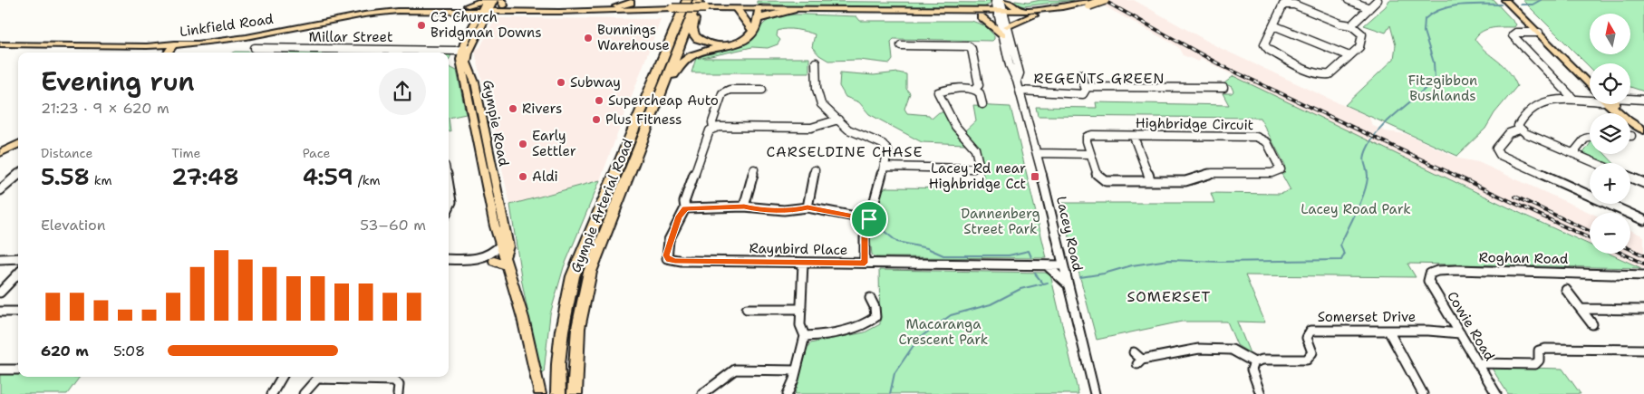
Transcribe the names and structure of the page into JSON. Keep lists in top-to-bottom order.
{
  "streets": {
    "highway": ["Gympie Arterial Road"],
    "main road": ["Linkfield Road", "Gympie Road"],
    "street": [
      "Millar Street",
      "Highbridge Circuit",
      "Lacey Road",
      "Raynbird Place",
      "Roghan Road",
      "Somerset Drive",
      "Cowie Road"
    ]
  },
  "crossings": [
    ["Linkfield Road", "Gympie Road"],
    ["Linkfield Road", "Lacey Road"],
    ["Millar Street", "Gympie Road"],
    ["Lacey Road", "Raynbird Place"],
    ["Roghan Road", "Cowie Road"],
    ["Somerset Drive", "Cowie Road"]
  ],
  "districts": ["REGENTS GREEN", "CARSELDINE CHASE", "SOMERSET"],
  "parks": [
    "Fitzgibbon Bushlands",
    "Lacey Road Park",
    "Dannenberg Street Park",
    "Macaranga Crescent Park"
  ],
  "places": {
    "other": [
      "C3 Church Bridgman Downs",
      "Bunnings Warehouse",
      "Subway",
      "Supercheap Auto",
      "Rivers",
      "Plus Fitness",
      "Early Settler",
      "Aldi"
    ],
    "transit": ["Lacey Rd near Highbridge Cct"]
  },
  "north": "top",
  "page": {
    "map_buttons": ["+", "−"],
    "heading": ["Evening run", "21:23 · 9 × 620 m"],
    "stats": [
      ["Distance", "5.58 km"],
      ["Time", "27:48"],
      ["Pace", "4:59 /km"]
    ],
    "chart": ["Elevation", "53–60 m"],
    "list": [
      {
        "name": "620 m",
        "note": "5:08"
      }
    ]
  }
}
